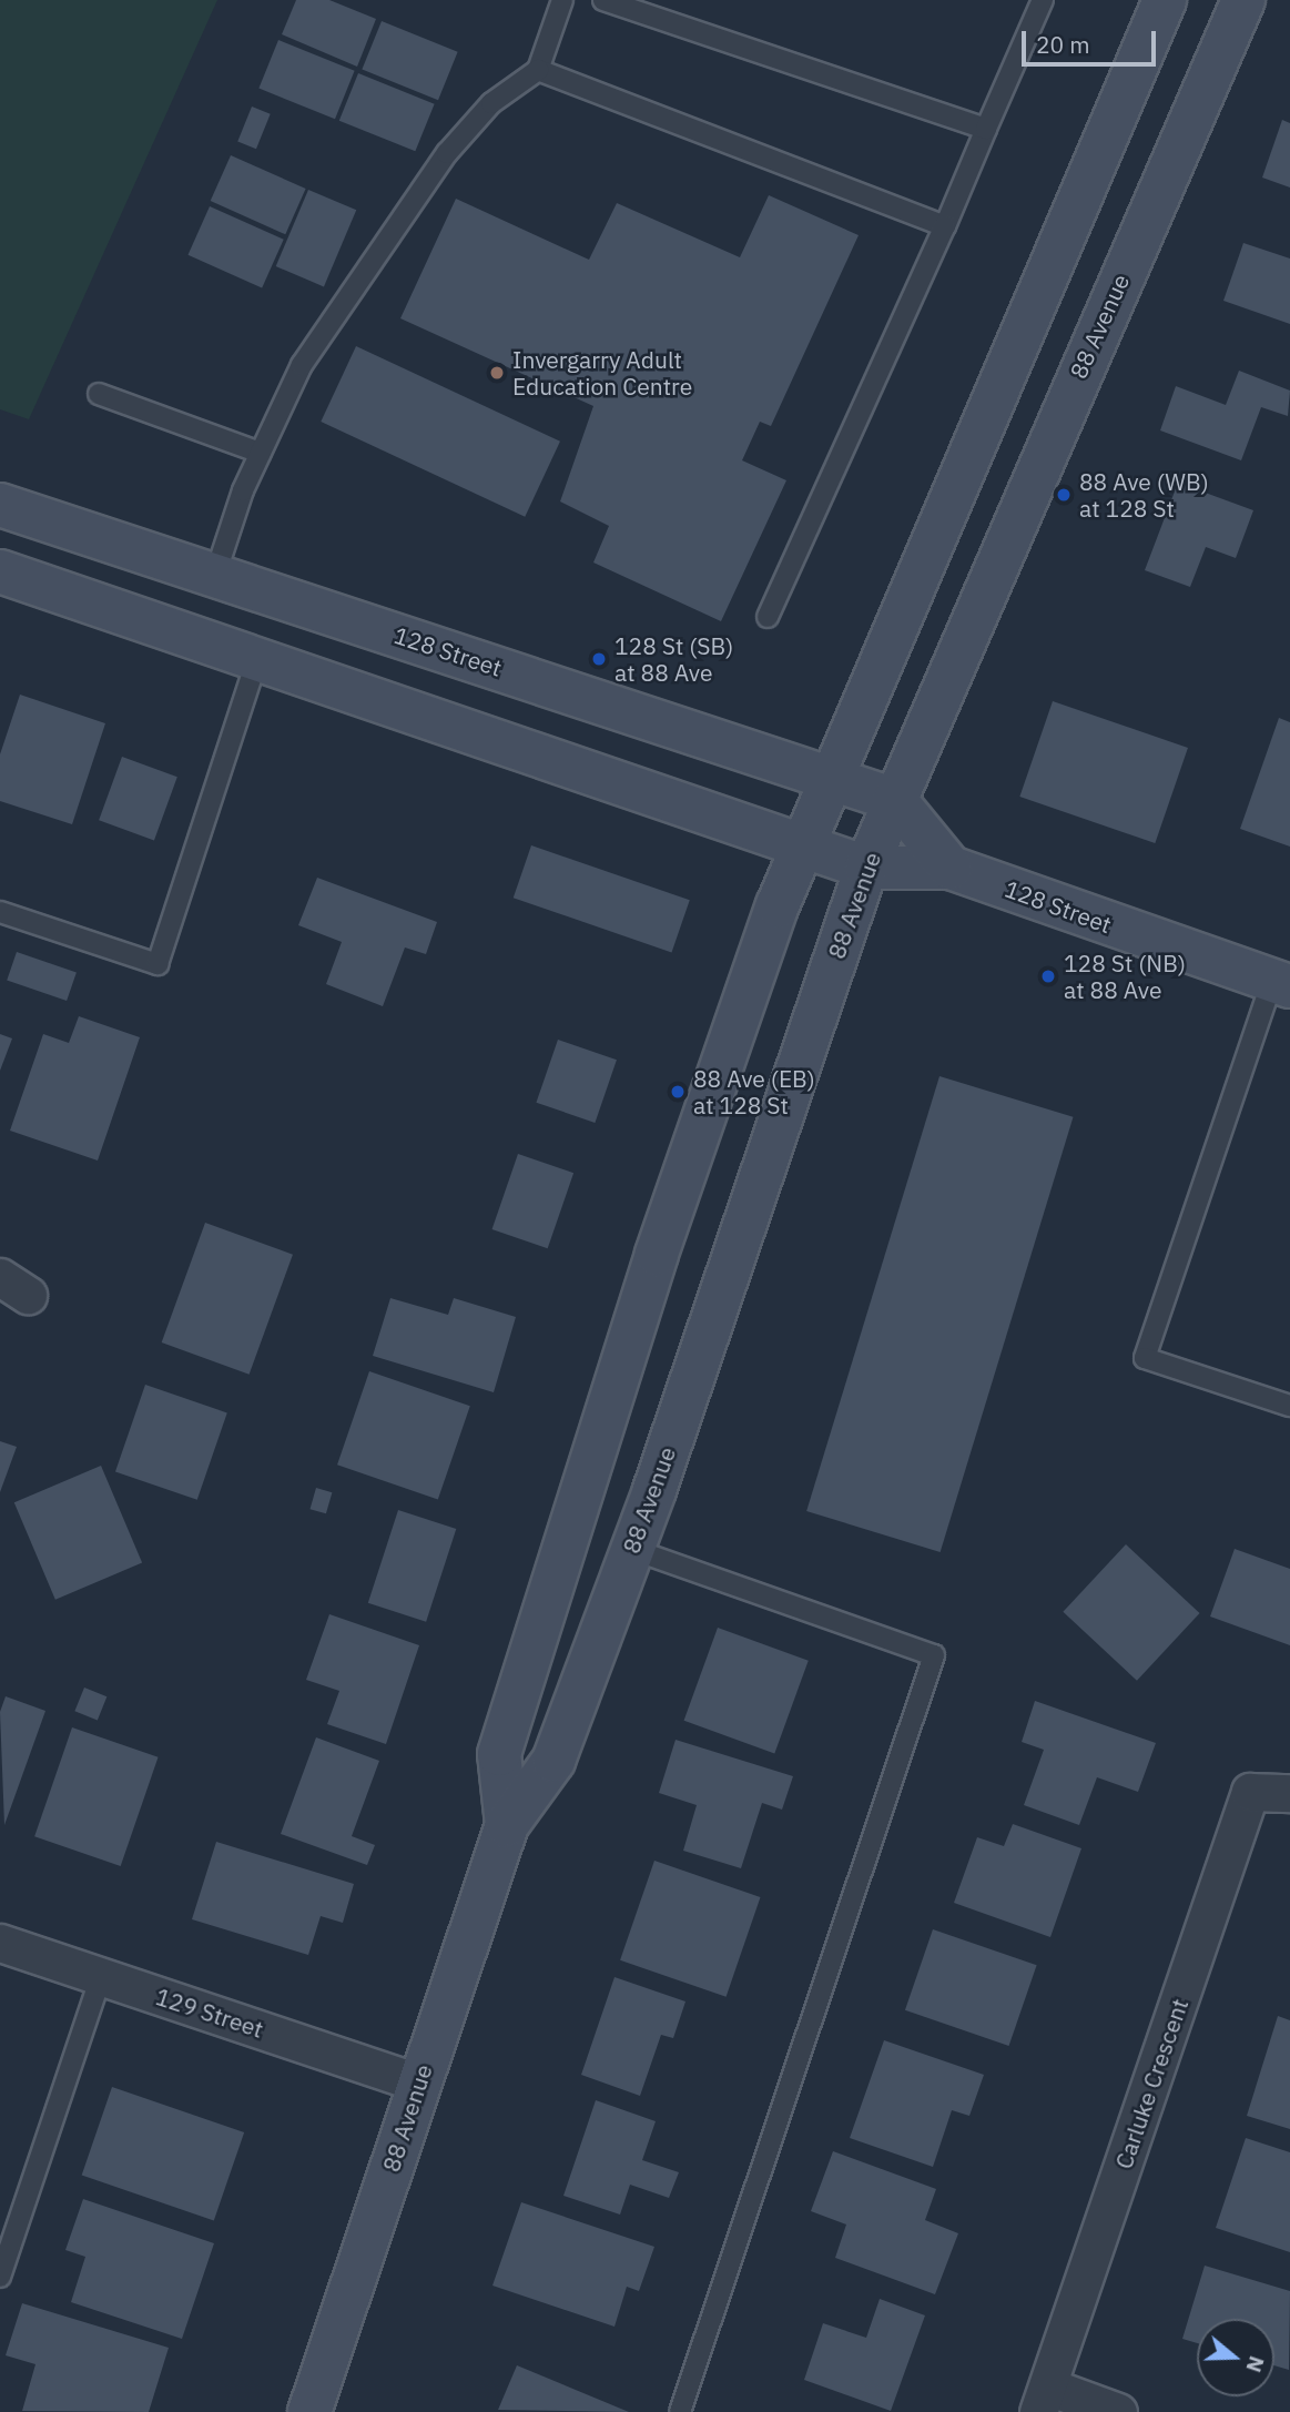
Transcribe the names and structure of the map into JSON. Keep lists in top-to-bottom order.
{
  "streets": {
    "main road": ["88 Avenue", "128 Street"],
    "street": ["129 Street", "Carluke Crescent"]
  },
  "crossings": [
    ["88 Avenue", "128 Street"],
    ["88 Avenue", "129 Street"]
  ],
  "places": [
    "Invergarry Adult Education Centre",
    "88 Ave (WB) at 128 St",
    "128 St (SB) at 88 Ave",
    "128 St (NB) at 88 Ave",
    "88 Ave (EB) at 128 St"
  ],
  "scale_bar": "20 m",
  "north": "right"
}
